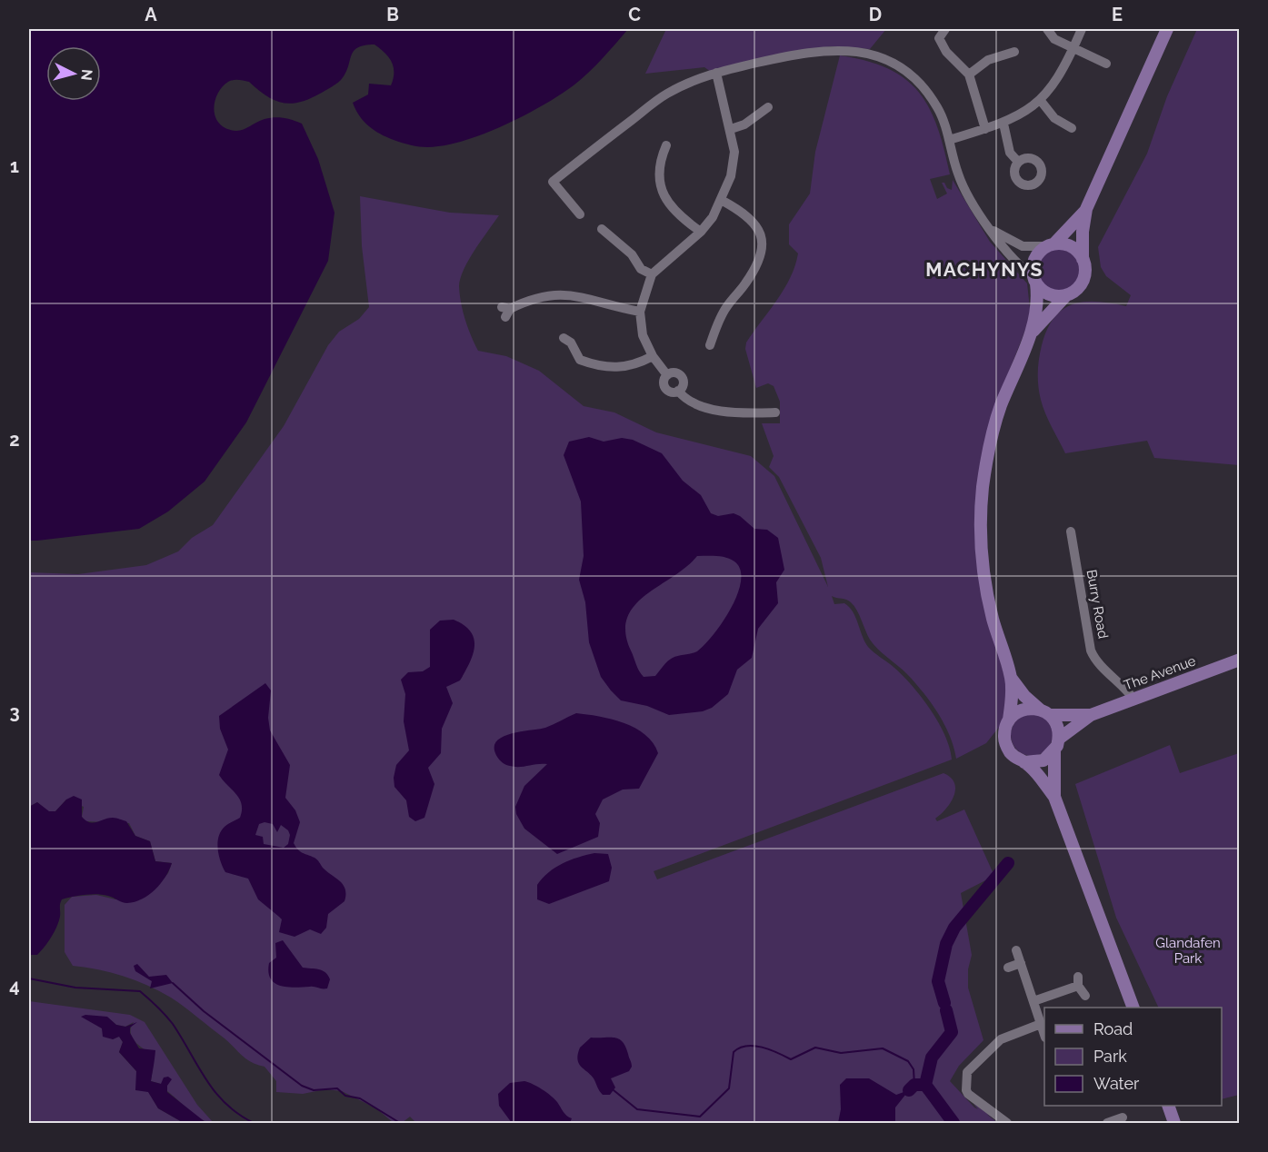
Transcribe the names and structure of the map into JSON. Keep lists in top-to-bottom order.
{
  "streets": {
    "main road": ["The Avenue"],
    "street": ["Burry Road"]
  },
  "crossings": [
    ["Burry Road", "The Avenue"]
  ],
  "districts": ["MACHYNYS"],
  "parks": ["Glandafen Park"],
  "legend": ["Road", "Park", "Water"],
  "north": "right",
  "grid": {
    "columns": [
      "A",
      "B",
      "C",
      "D",
      "E"
    ],
    "rows": [
      "1",
      "2",
      "3",
      "4"
    ]
  }
}
